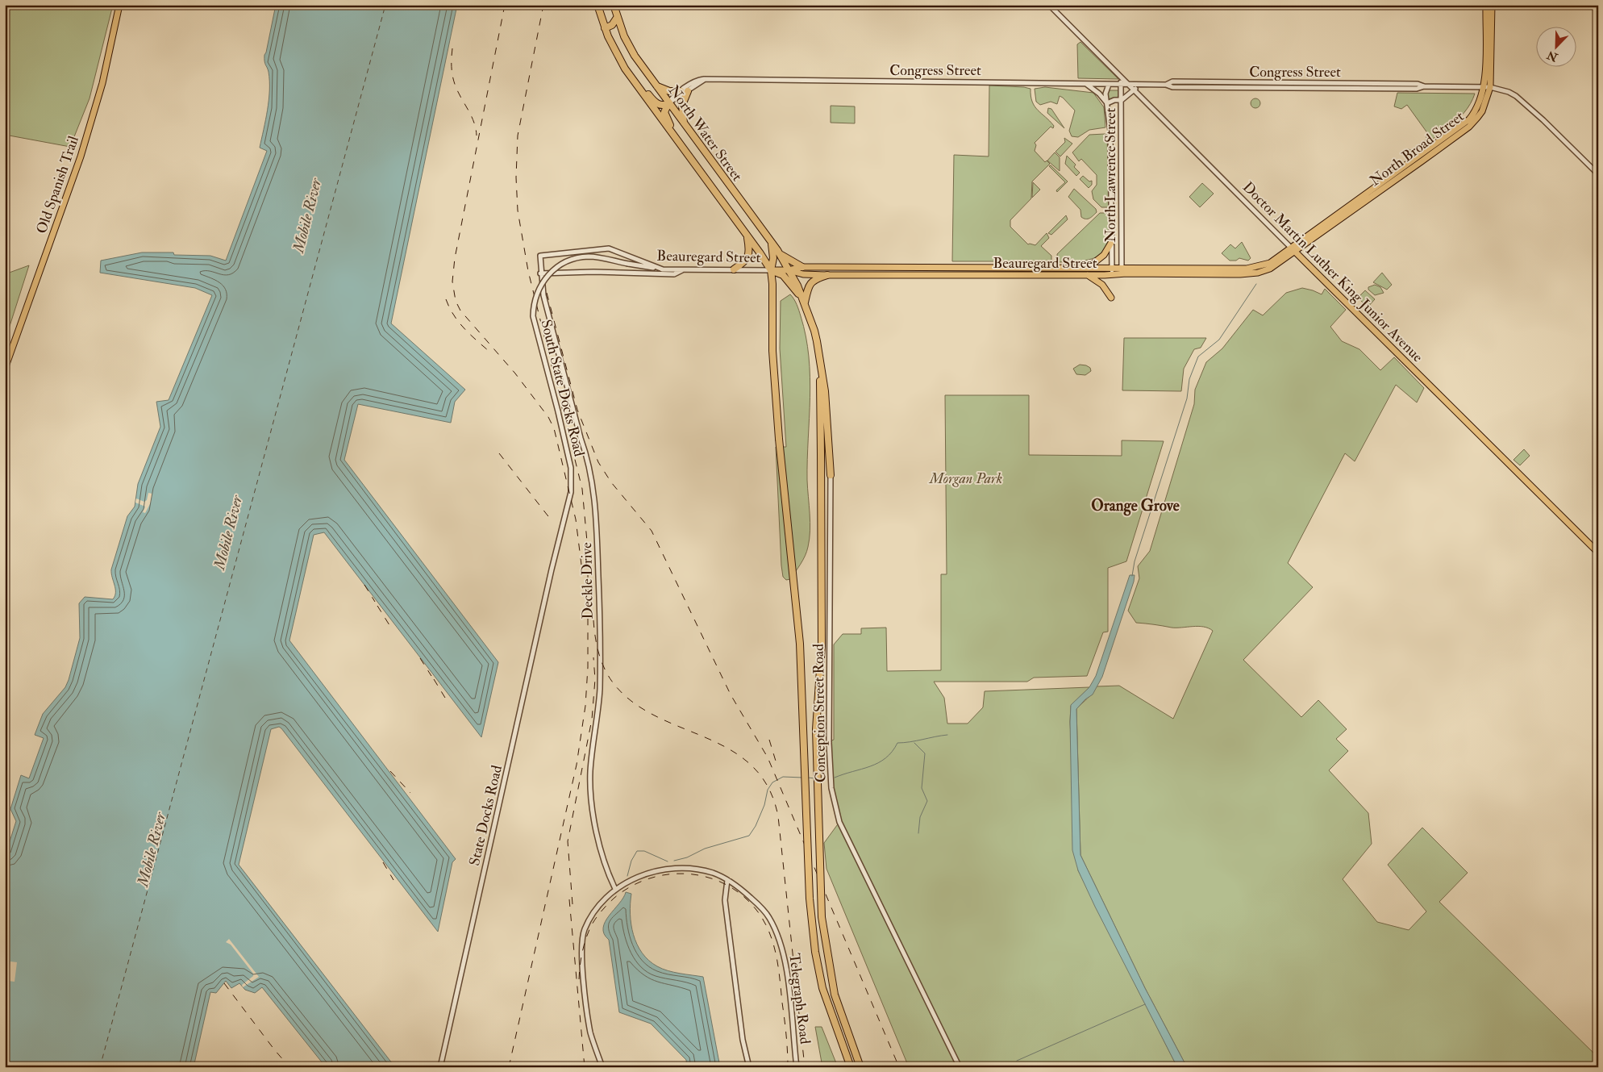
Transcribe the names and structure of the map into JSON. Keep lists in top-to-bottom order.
{
  "streets": {
    "highway": ["North Water Street"],
    "main road": [
      "North Broad Street",
      "Old Spanish Trail",
      "Beauregard Street",
      "Doctor Martin Luther King Junior Avenue"
    ],
    "street": [
      "Congress Street",
      "North Lawrence Street",
      "South State Docks Road",
      "Deckle Drive",
      "Conception Street Road",
      "State Docks Road",
      "Telegraph Road"
    ]
  },
  "crossings": [
    ["Congress Street", "North Water Street"],
    ["Congress Street", "North Broad Street"],
    ["Congress Street", "North Lawrence Street"],
    ["Congress Street", "Doctor Martin Luther King Junior Avenue"],
    ["North Water Street", "Beauregard Street"],
    ["North Broad Street", "Beauregard Street"],
    ["North Broad Street", "Doctor Martin Luther King Junior Avenue"],
    ["North Lawrence Street", "Beauregard Street"],
    ["North Lawrence Street", "Doctor Martin Luther King Junior Avenue"],
    ["Beauregard Street", "Doctor Martin Luther King Junior Avenue"],
    ["Beauregard Street", "South State Docks Road"],
    ["Beauregard Street", "Deckle Drive"],
    ["South State Docks Road", "State Docks Road"],
    ["Deckle Drive", "Telegraph Road"]
  ],
  "districts": ["Orange Grove"],
  "water": ["Mobile River"],
  "parks": ["Morgan Park"],
  "north": "bottom left"
}
